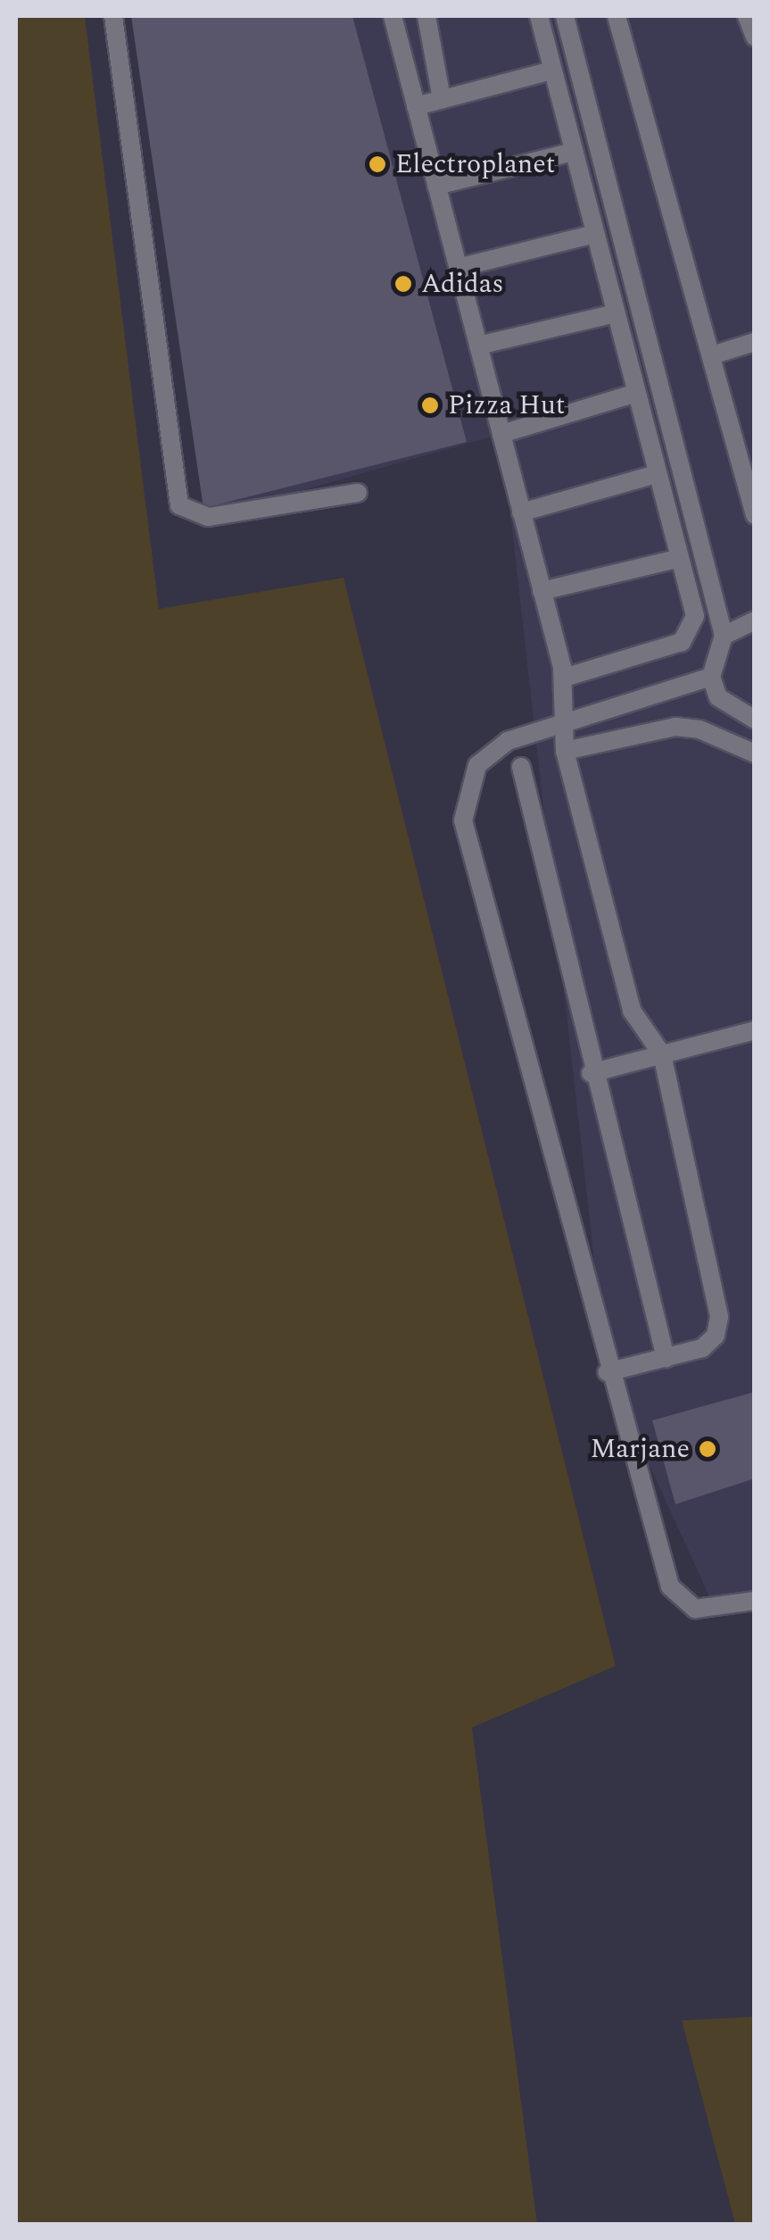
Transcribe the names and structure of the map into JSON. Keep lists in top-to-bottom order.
{
  "places": [
    "Electroplanet",
    "Adidas",
    "Pizza Hut",
    "Marjane"
  ]
}
